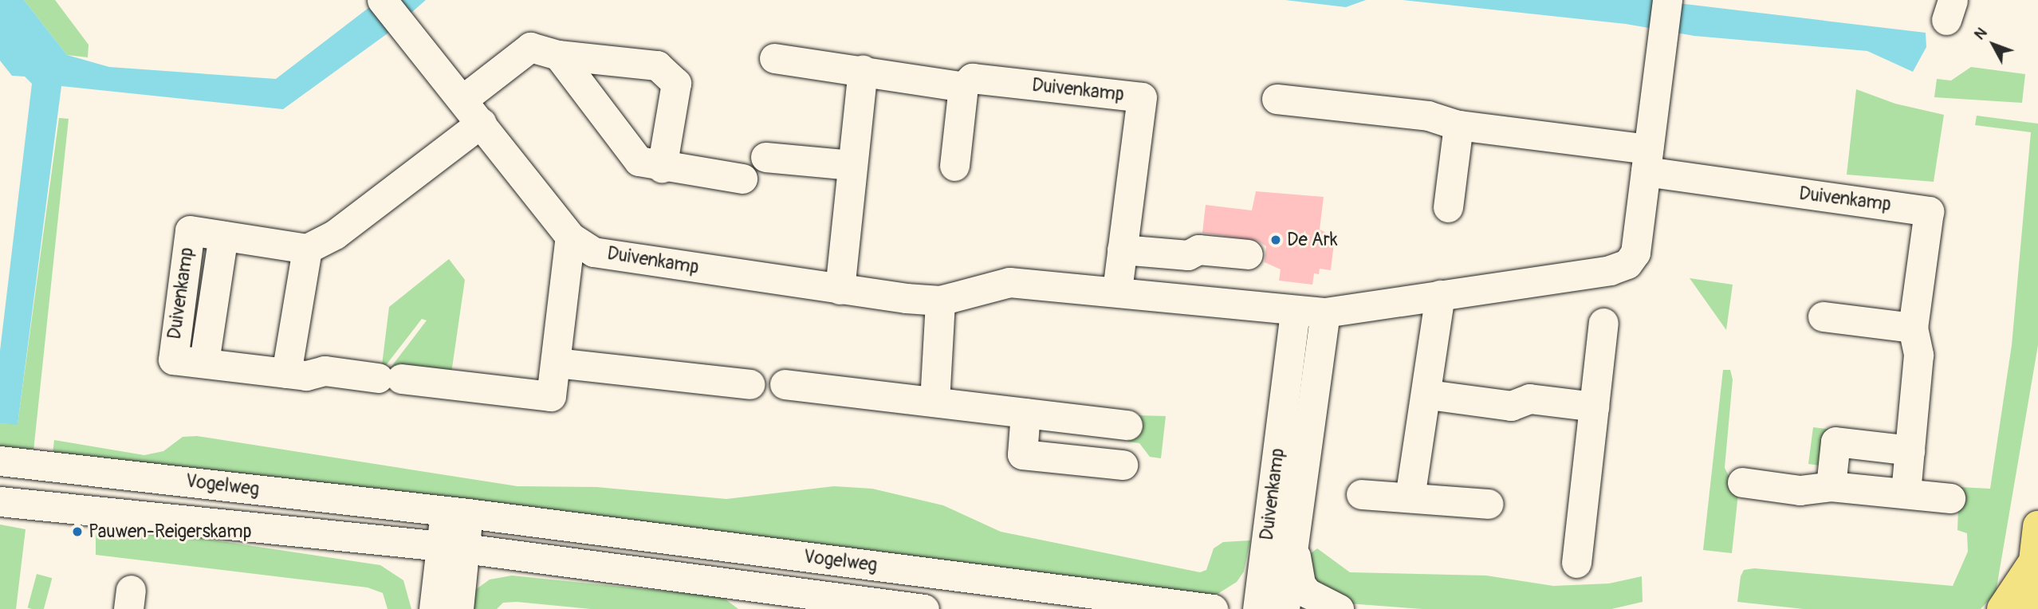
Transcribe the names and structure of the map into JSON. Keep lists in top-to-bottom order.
{
  "streets": {
    "street": ["Duivenkamp", "Vogelweg"]
  },
  "places": ["De Ark", "Pauwen-Reigerskamp"],
  "north": "top left"
}
